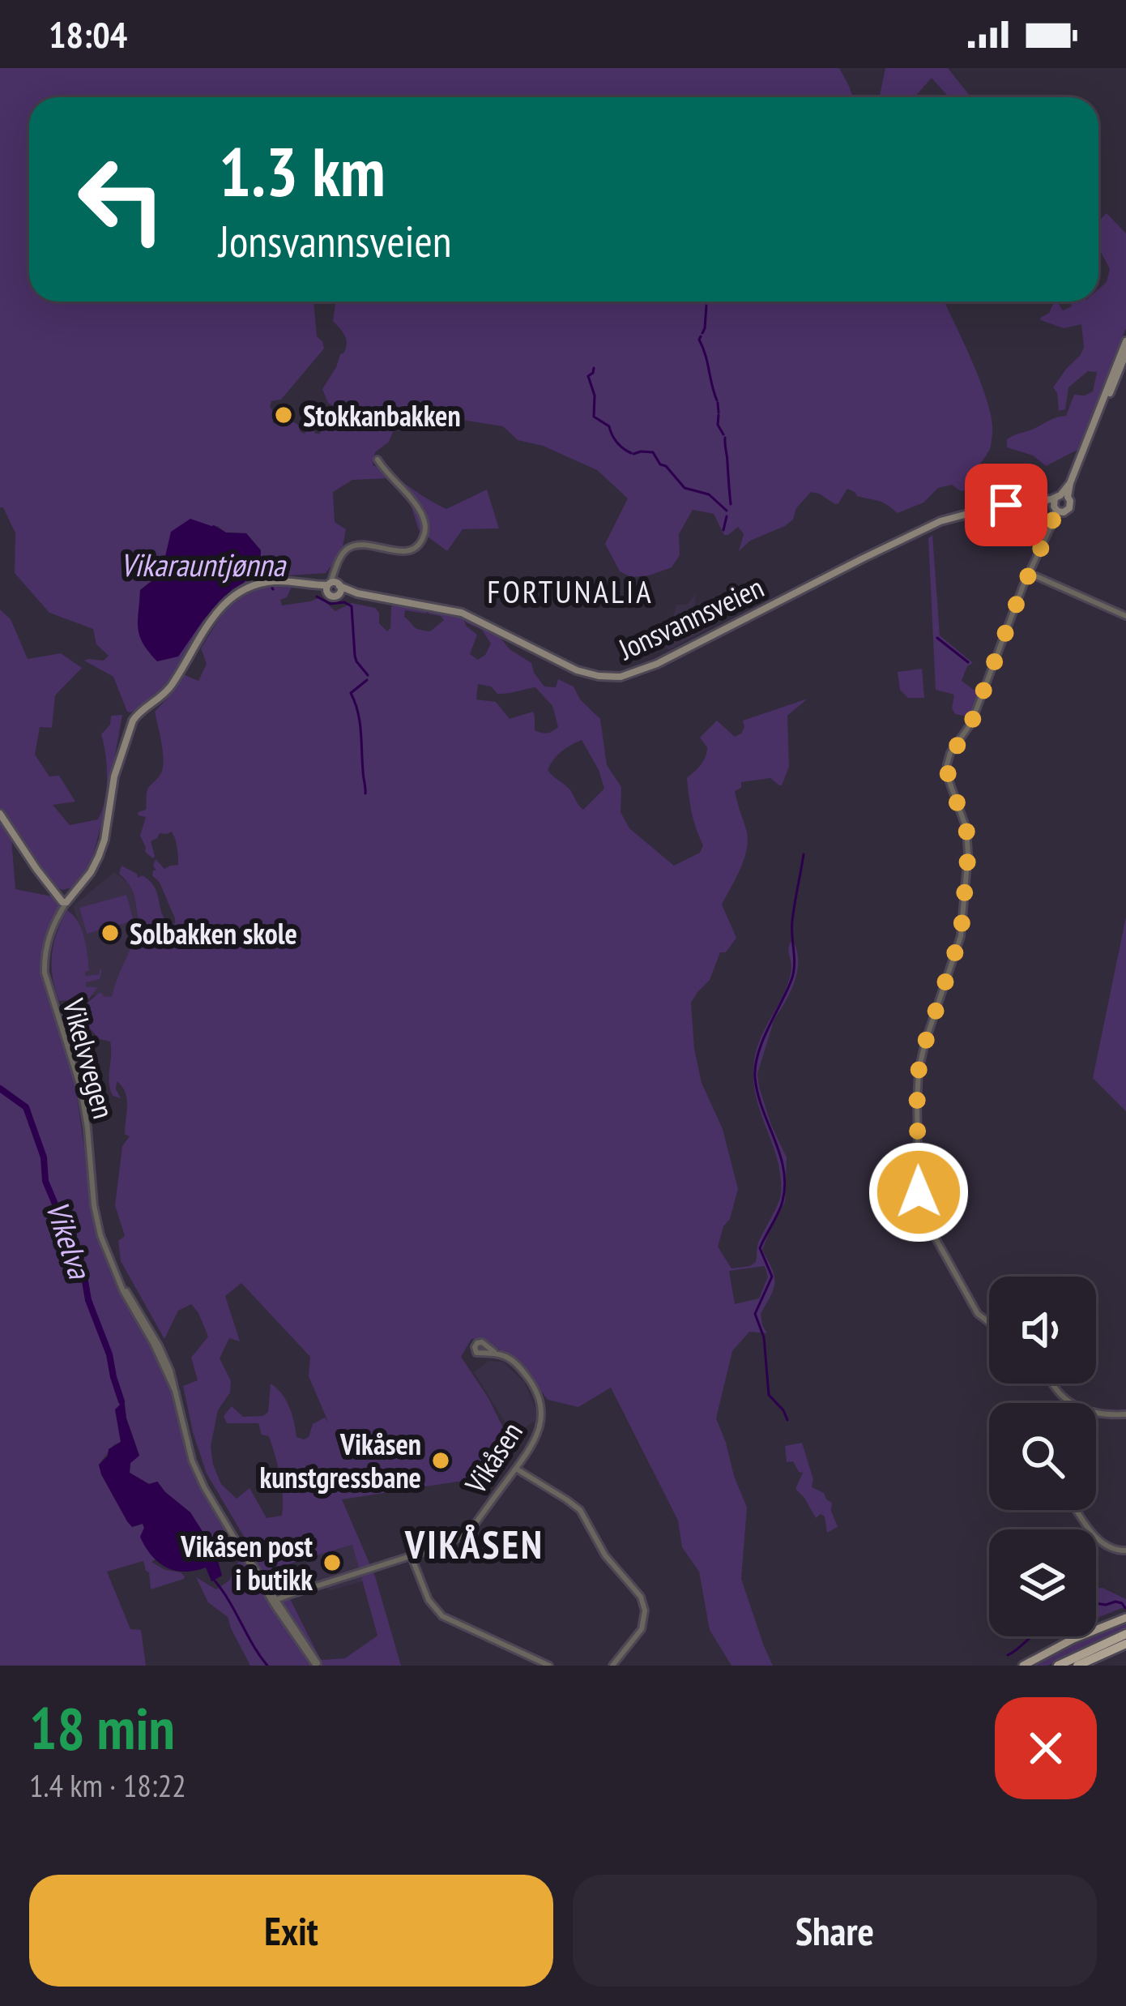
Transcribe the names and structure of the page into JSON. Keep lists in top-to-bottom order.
{
  "streets": {
    "main road": ["Jonsvannsveien"],
    "street": ["Vikelvvegen", "Vikåsen"]
  },
  "crossings": [
    ["Jonsvannsveien", "Vikelvvegen"],
    ["Vikelvvegen", "Vikåsen"]
  ],
  "districts": ["FORTUNALIA", "VIKÅSEN"],
  "water": ["Vikarauntjønna", "Vikelva"],
  "places": [
    "Stokkanbakken",
    "Solbakken skole",
    "Vikåsen kunstgressbane",
    "Vikåsen post i butikk"
  ],
  "page": {
    "status": "18:04",
    "turn": ["1.3 km", "Jonsvannsveien"],
    "heading": ["18 min", "1.4 km · 18:22"],
    "buttons": ["Exit", "Share"]
  }
}
